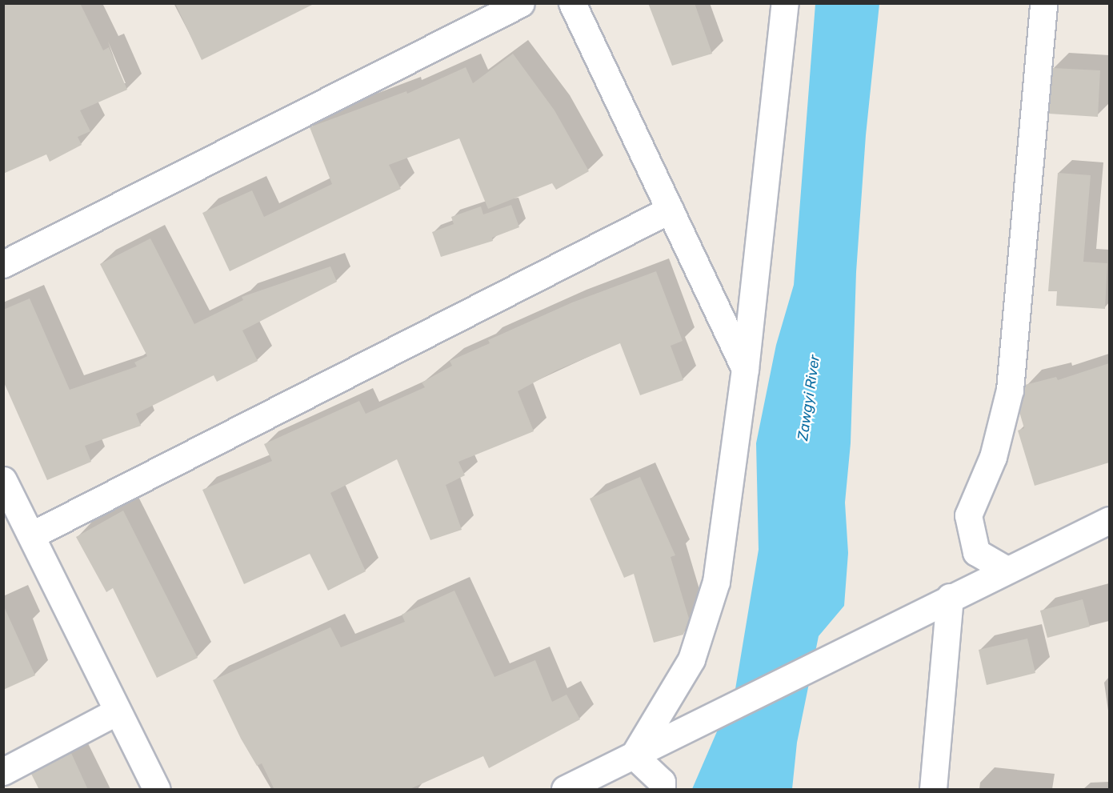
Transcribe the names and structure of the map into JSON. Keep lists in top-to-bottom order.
{
  "water": ["Zawgyi River"]
}
